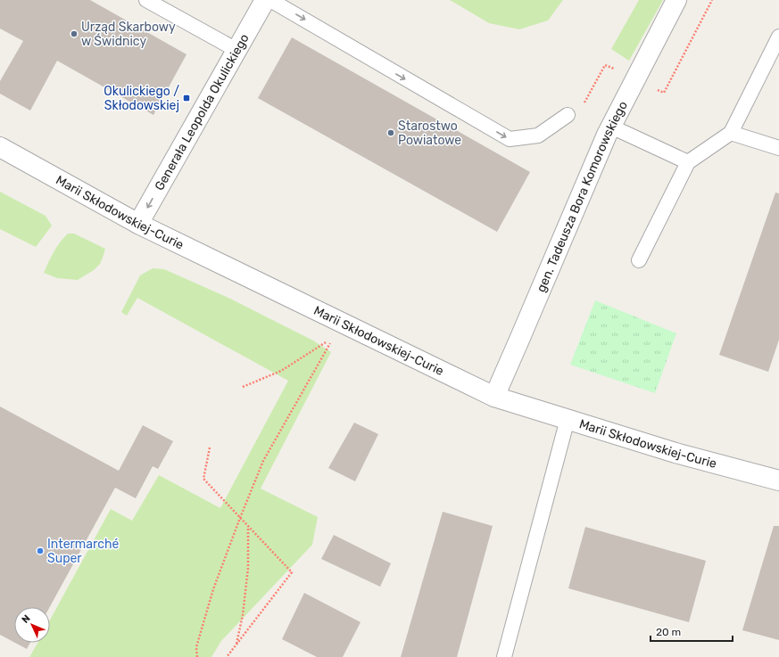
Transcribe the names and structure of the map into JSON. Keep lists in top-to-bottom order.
{
  "streets": {
    "street": ["Generała Leopolda Okulickiego", "gen. Tadeusza Bora Komorowskiego", "Marii Skłodowskiej-Curie"]
  },
  "crossings": [
    ["Generała Leopolda Okulickiego", "Marii Skłodowskiej-Curie"],
    ["gen. Tadeusza Bora Komorowskiego", "Marii Skłodowskiej-Curie"]
  ],
  "one_way": ["Generała Leopolda Okulickiego"],
  "places": {
    "other": ["Urząd Skarbowy w Świdnicy", "Starostwo Powiatowe", "Intermarché Super"],
    "transit": ["Okulickiego / Skłodowskiej"]
  },
  "scale_bar": "20 m",
  "north": "top left"
}
